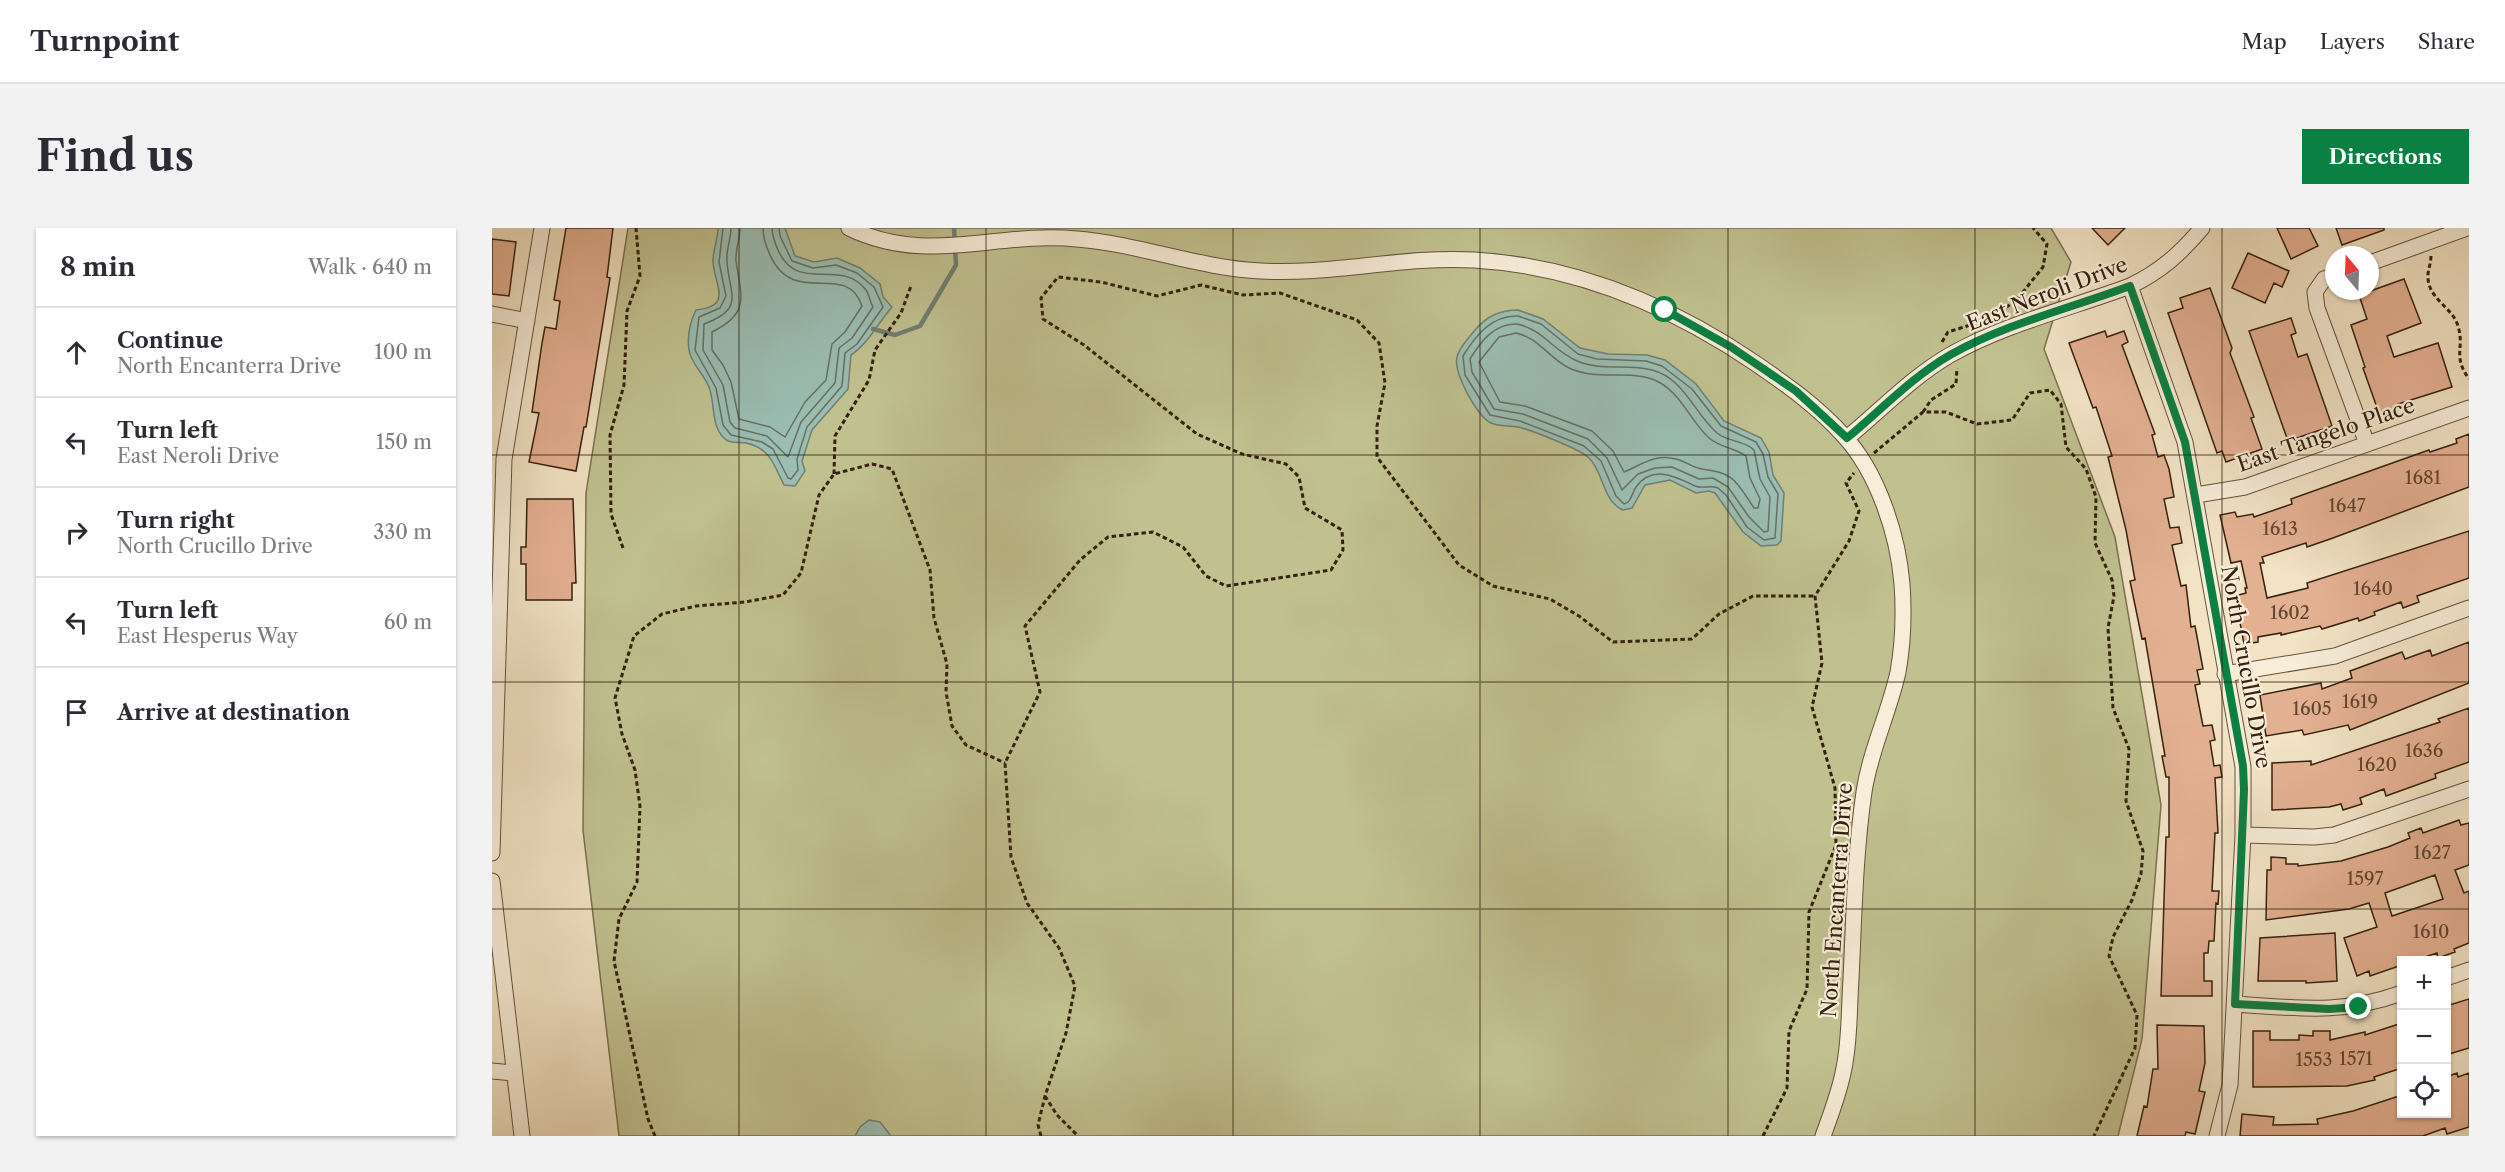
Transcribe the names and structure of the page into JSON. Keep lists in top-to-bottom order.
{
  "streets": {
    "street": [
      "East Neroli Drive",
      "East Tangelo Place",
      "North Crucillo Drive",
      "North Encanterra Drive"
    ]
  },
  "crossings": [
    ["East Neroli Drive", "North Crucillo Drive"],
    ["East Neroli Drive", "North Encanterra Drive"],
    ["East Tangelo Place", "North Crucillo Drive"]
  ],
  "house_numbers": [
    "1681",
    "1647",
    "1613",
    "1640",
    "1602",
    "1619",
    "1605",
    "1636",
    "1620",
    "1627",
    "1597",
    "1610",
    "1571",
    "1553"
  ],
  "north": "top",
  "page": {
    "header": "Turnpoint",
    "nav": ["Map", "Layers", "Share"],
    "buttons": "Directions",
    "title": "Find us",
    "heading": ["8 min", "Walk · 640 m"],
    "list": [
      ["Continue", "North Encanterra Drive", "100 m"],
      ["Turn left", "East Neroli Drive", "150 m"],
      ["Turn right", "North Crucillo Drive", "330 m"],
      ["Turn left", "East Hesperus Way", "60 m"],
      "Arrive at destination"
    ],
    "map_buttons": ["+", "−"]
  }
}
